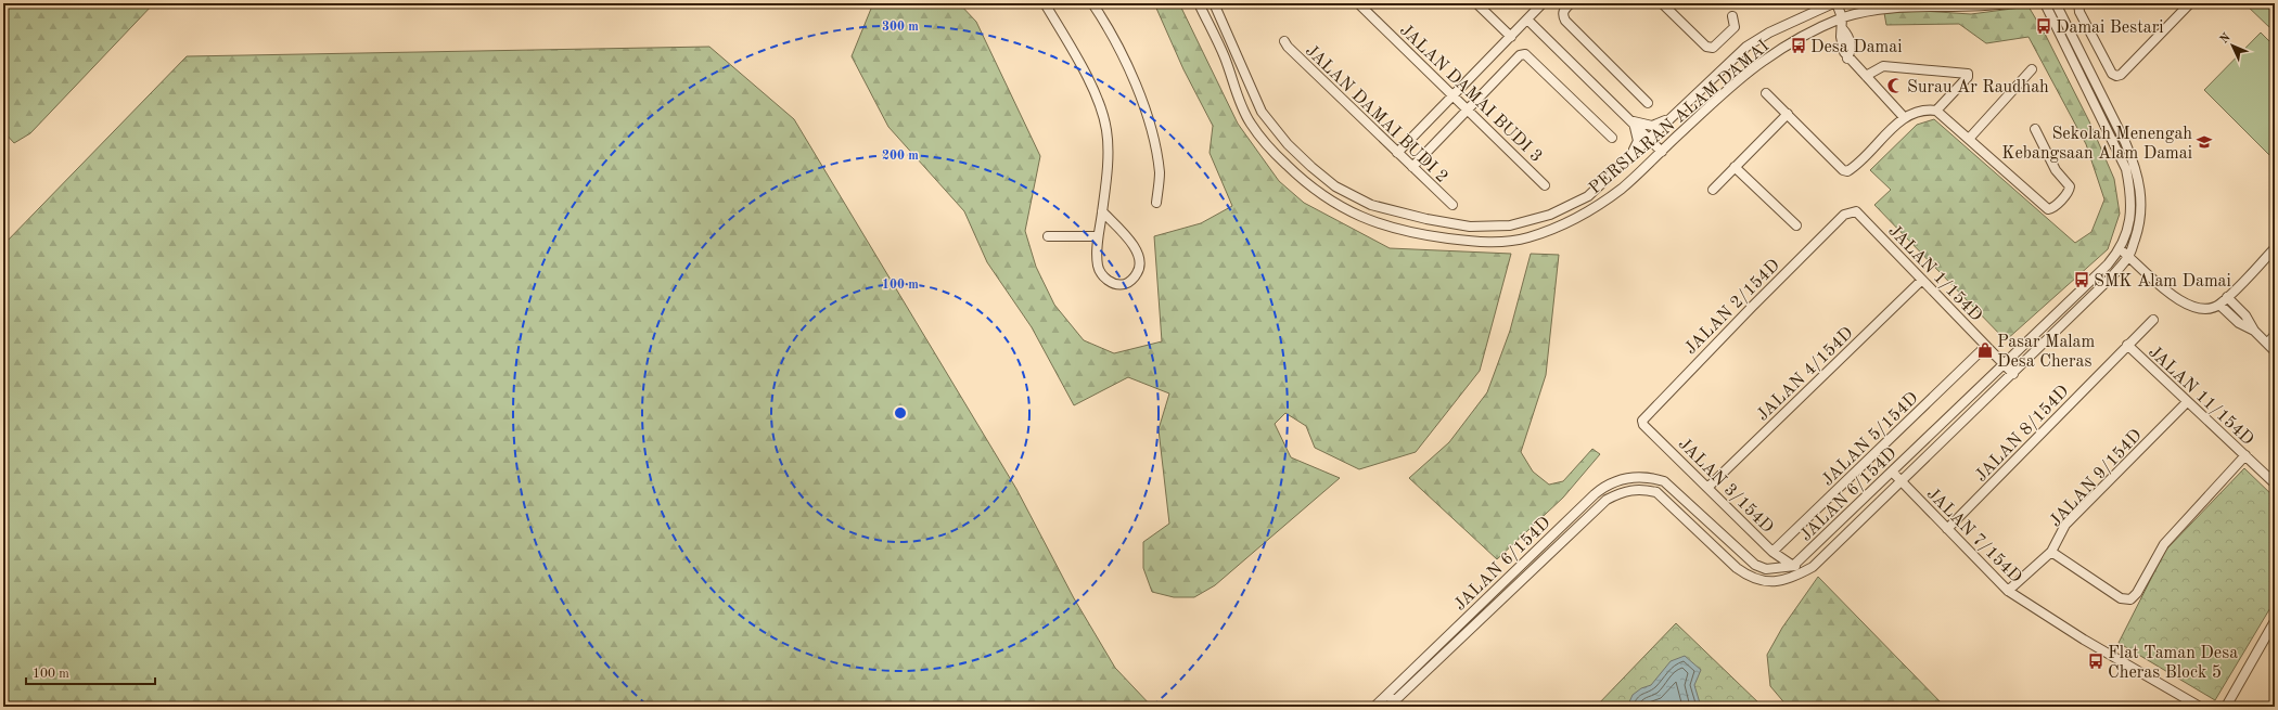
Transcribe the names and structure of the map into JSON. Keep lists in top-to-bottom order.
{
  "streets": {
    "street": [
      "JALAN DAMAI BUDI 3",
      "JALAN DAMAI BUDI 2",
      "PERSIARAN ALAM DAMAI",
      "JALAN 1/154D",
      "JALAN 2/154D",
      "JALAN 4/154D",
      "JALAN 11/154D",
      "JALAN 8/154D",
      "JALAN 5/154D",
      "JALAN 9/154D",
      "JALAN 3/154D",
      "JALAN 6/154D",
      "JALAN 7/154D"
    ]
  },
  "crossings": [
    ["JALAN 1/154D", "JALAN 2/154D"],
    ["JALAN 1/154D", "JALAN 4/154D"],
    ["JALAN 1/154D", "JALAN 5/154D"],
    ["JALAN 1/154D", "JALAN 6/154D"],
    ["JALAN 2/154D", "JALAN 3/154D"],
    ["JALAN 4/154D", "JALAN 3/154D"],
    ["JALAN 11/154D", "JALAN 8/154D"],
    ["JALAN 11/154D", "JALAN 9/154D"],
    ["JALAN 8/154D", "JALAN 7/154D"],
    ["JALAN 5/154D", "JALAN 3/154D"],
    ["JALAN 9/154D", "JALAN 7/154D"],
    ["JALAN 3/154D", "JALAN 6/154D"],
    ["JALAN 6/154D", "JALAN 7/154D"]
  ],
  "places": {
    "bus stop": [
      "Damai Bestari",
      "Desa Damai",
      "SMK Alam Damai",
      "Flat Taman Desa Cheras Block 5"
    ],
    "mosque": ["Surau Ar Raudhah"],
    "school or university": ["Sekolah Menengah Kebangsaan Alam Damai"],
    "shop": ["Pasar Malam Desa Cheras"]
  },
  "scale_bar": "100 m",
  "north": "top left",
  "rings": ["300 m", "200 m", "100 m"]
}
